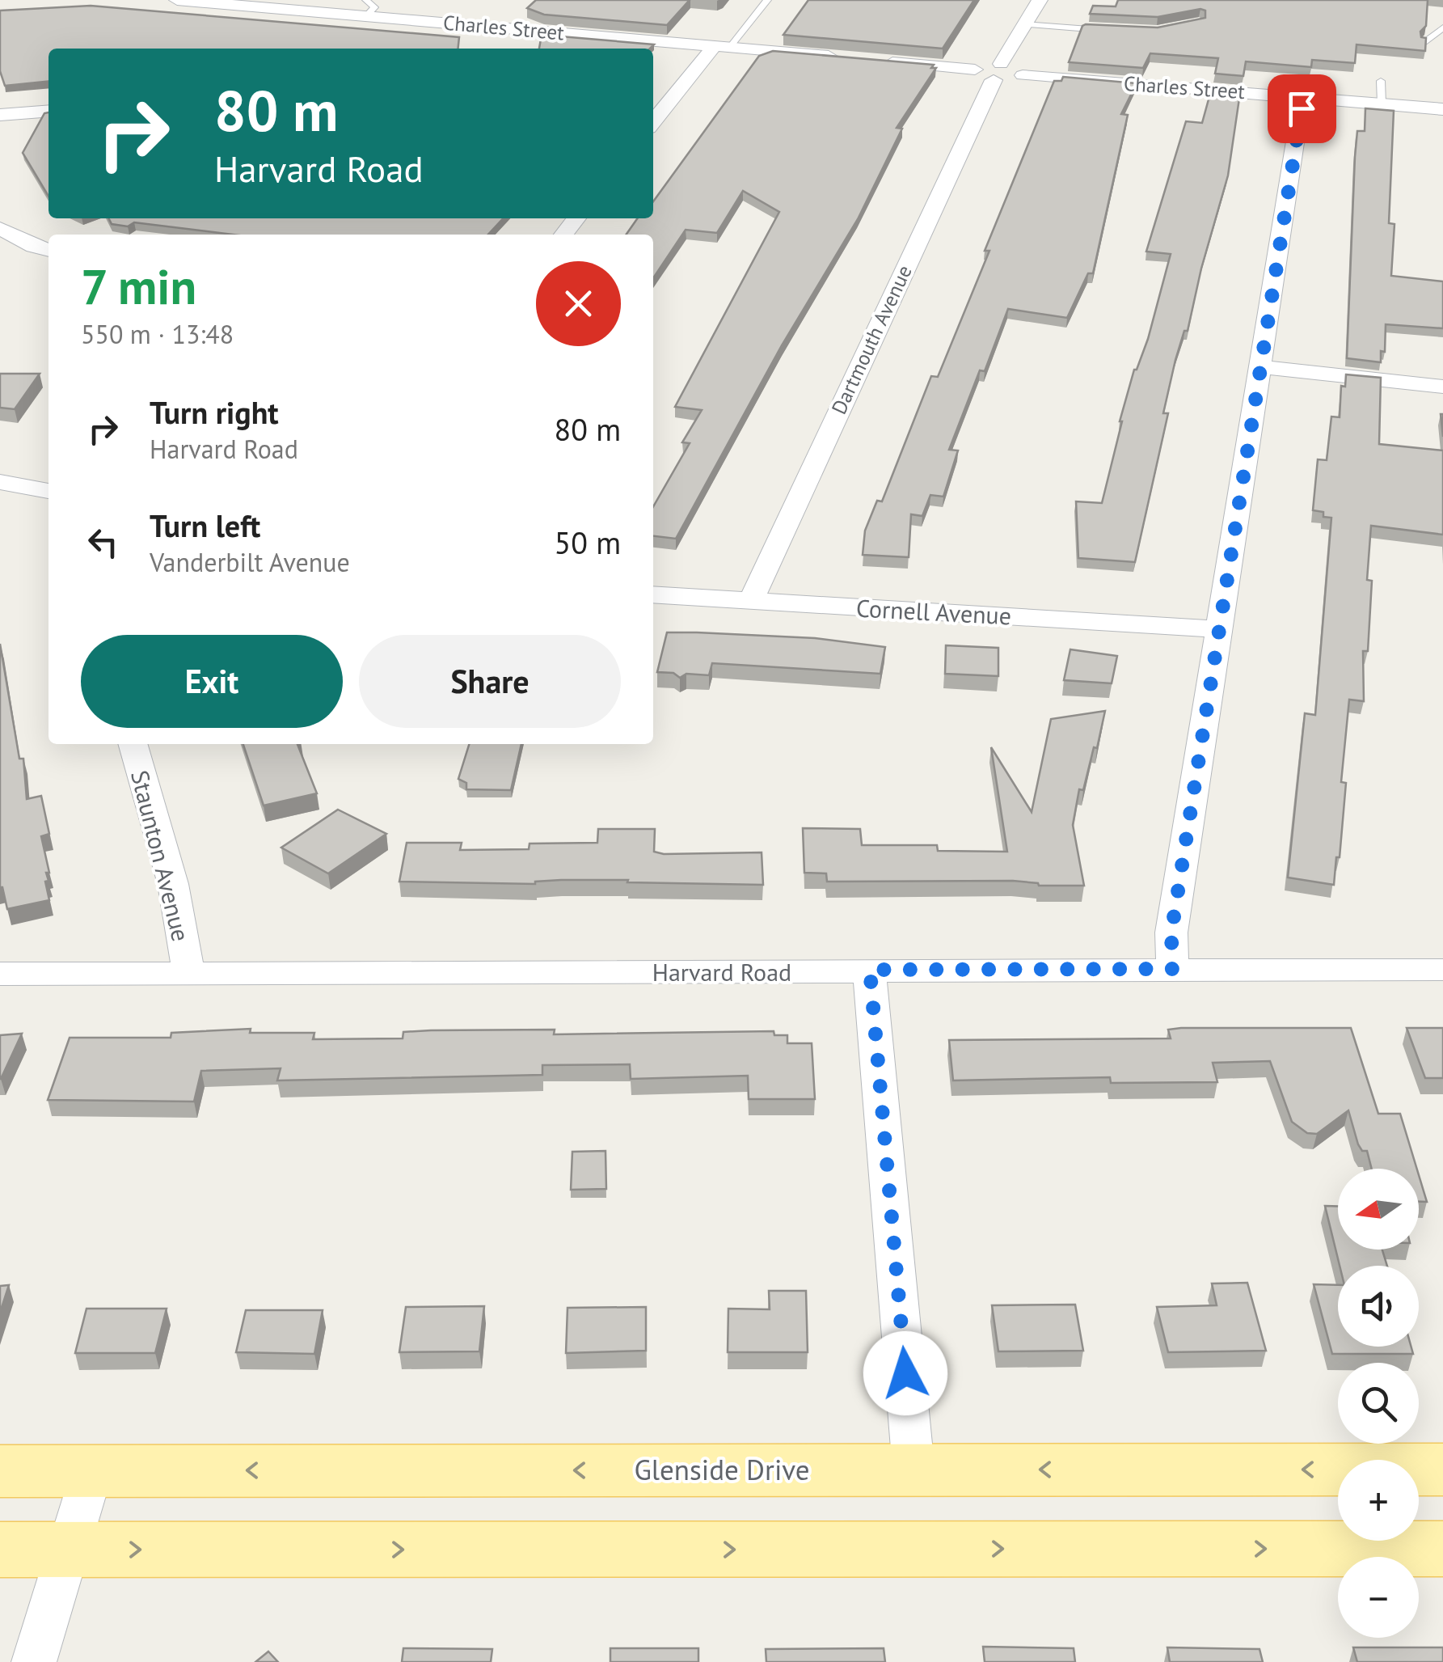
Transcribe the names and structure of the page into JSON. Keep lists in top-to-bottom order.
{
  "streets": {
    "main road": ["Glenside Drive"],
    "street": [
      "Charles Street",
      "Dartmouth Avenue",
      "Cornell Avenue",
      "Staunton Avenue",
      "Harvard Road"
    ]
  },
  "crossings": [
    ["Charles Street", "Dartmouth Avenue"],
    ["Dartmouth Avenue", "Cornell Avenue"],
    ["Staunton Avenue", "Harvard Road"]
  ],
  "north": "left",
  "page": {
    "turn": ["80 m", "Harvard Road"],
    "heading": ["7 min", "550 m · 13:48"],
    "list": [
      {
        "name": "Turn right",
        "note": "Harvard Road",
        "value": "80 m"
      },
      {
        "name": "Turn left",
        "note": "Vanderbilt Avenue",
        "value": "50 m"
      }
    ],
    "buttons": ["Exit", "Share"],
    "map_buttons": ["+", "−"]
  }
}
